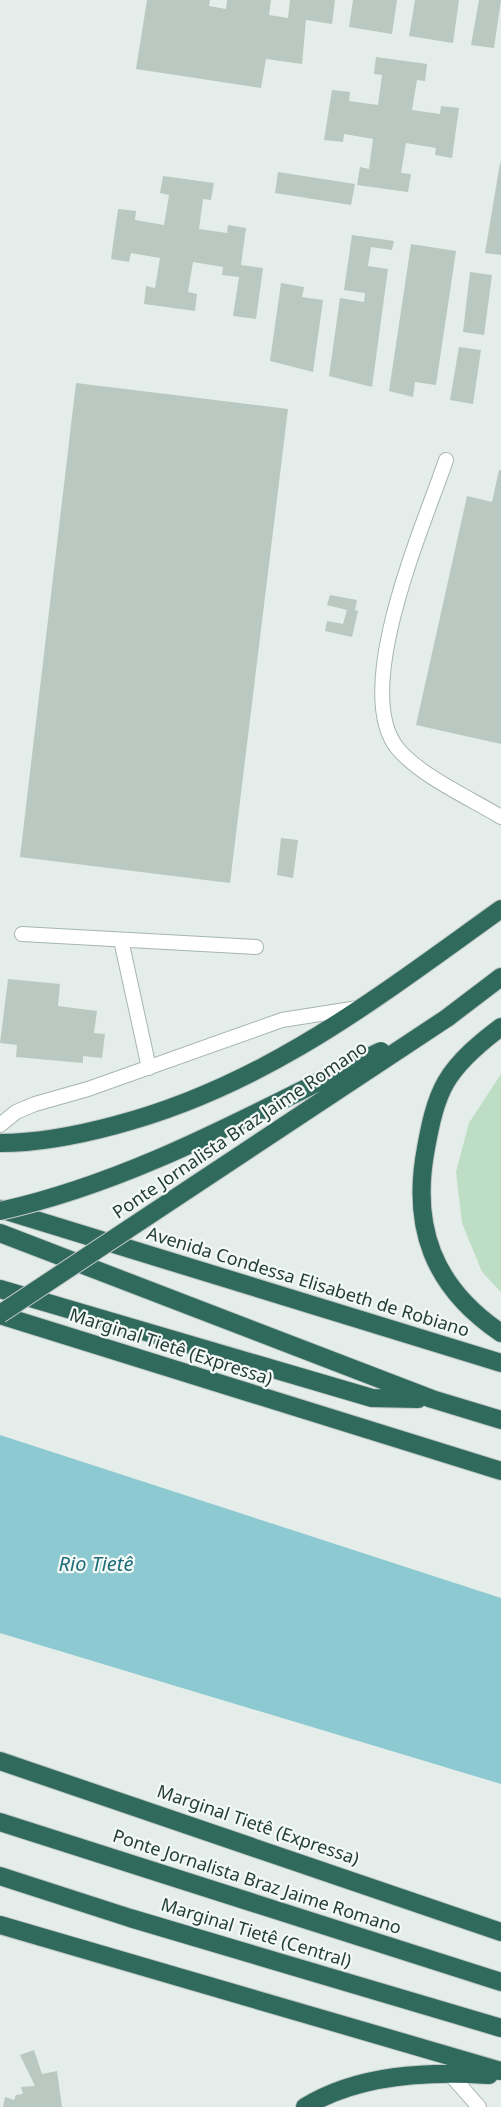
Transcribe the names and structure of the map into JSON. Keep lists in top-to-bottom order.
{
  "streets": {
    "highway": [
      "Ponte Jornalista Braz Jaime Romano",
      "Avenida Condessa Elisabeth de Robiano",
      "Marginal Tietê (Expressa)",
      "Marginal Tietê (Central)"
    ]
  },
  "crossings": [
    ["Ponte Jornalista Braz Jaime Romano", "Marginal Tietê (Expressa)"]
  ],
  "water": ["Rio Tietê"]
}
